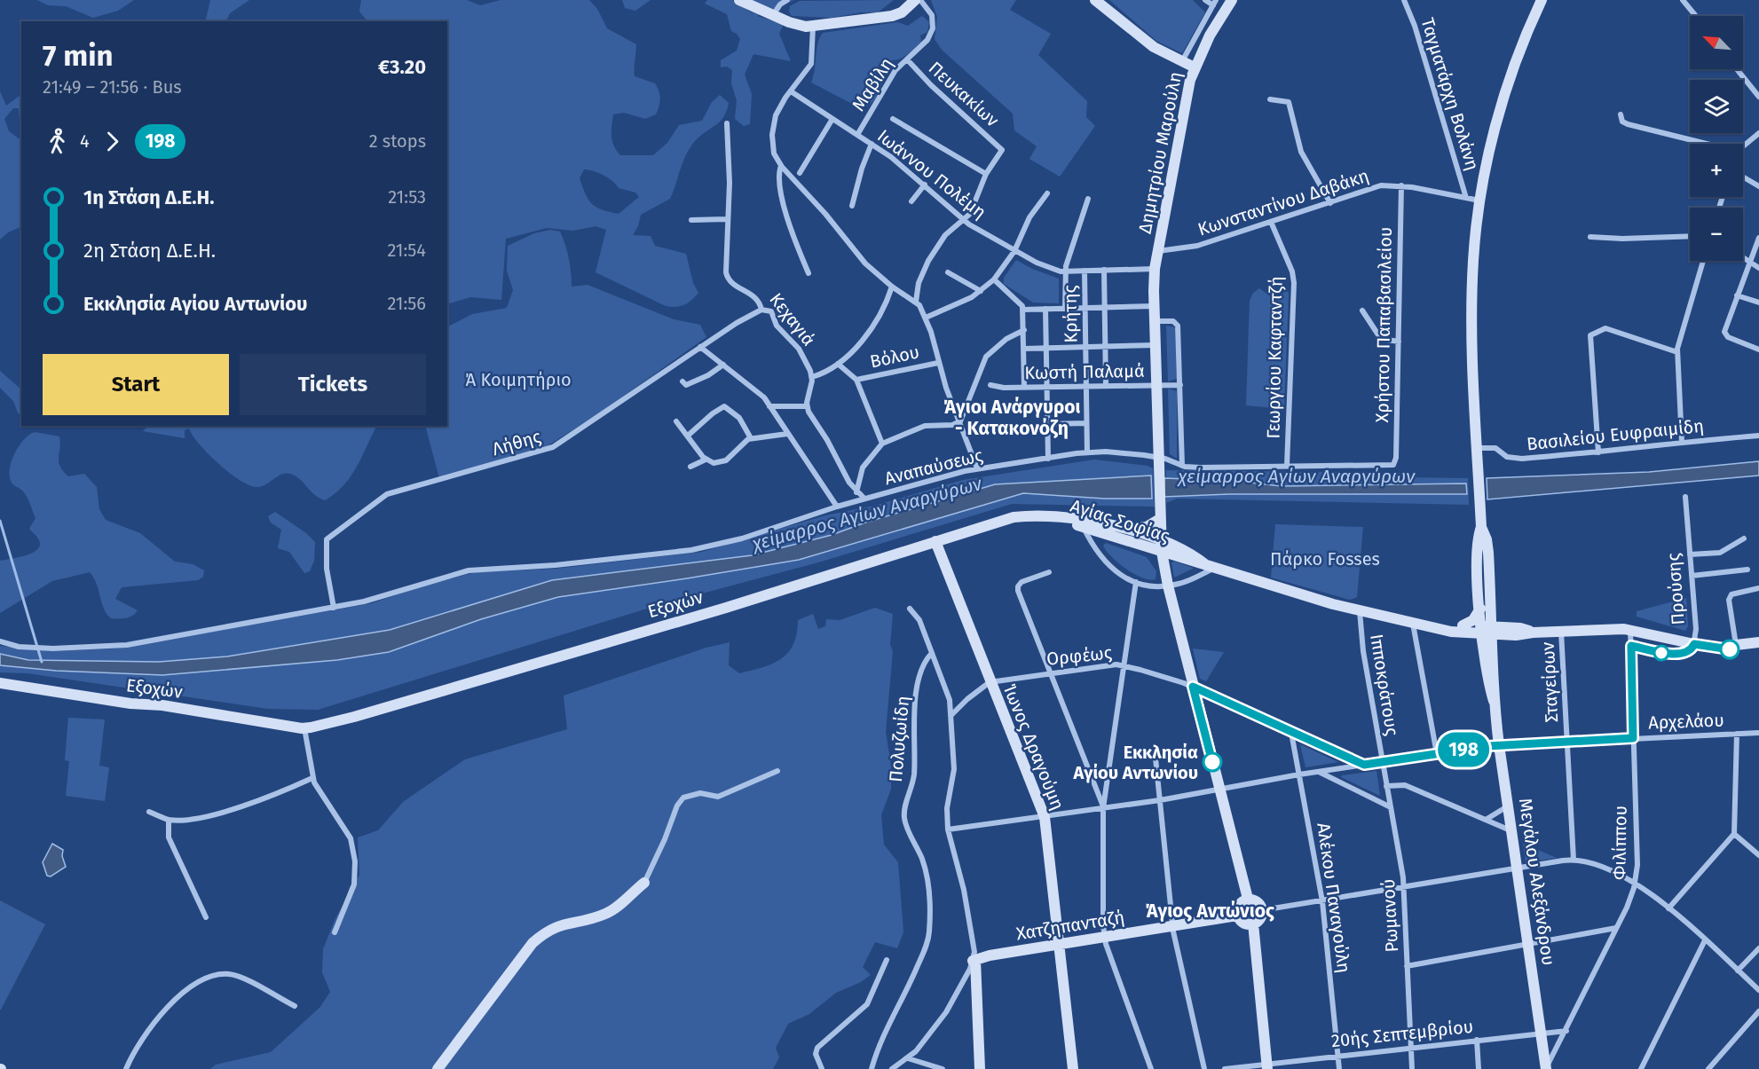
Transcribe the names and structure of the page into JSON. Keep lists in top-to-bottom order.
{
  "streets": {
    "main road": [
      "Δημητρίου Μαρούλη",
      "Αγίας Σοφίας",
      "Προύσης",
      "Εξοχών",
      "Ίωνος Δραγούμη",
      "Μεγάλου Αλεξάνδρου",
      "Χατζηπανταζή"
    ],
    "street": [
      "Μαβίλη",
      "Πευκακίων",
      "Ταγματάρχη Βολάνη",
      "Ιωάννου Πολέμη",
      "Κωνσταντίνου Δαβάκη",
      "Κρήτης",
      "Κεχαγιά",
      "Χρήστου Παπαβασιλείου",
      "Βόλου",
      "Γεωργίου Καφταντζή",
      "Κωστή Παλαμά",
      "Βασιλείου Ευφραιμίδη",
      "Λήθης",
      "Αναπαύσεως",
      "Ορφέως",
      "Σταγείρων",
      "Ιπποκράτους",
      "Αρχελάου",
      "Πολυζωίδη",
      "Φιλίππου",
      "Αλέκου Παναγούλη",
      "Ρωμανού",
      "20ής Σεπτεμβρίου"
    ]
  },
  "crossings": [
    ["Μαβίλη", "Πευκακίων"],
    ["Μαβίλη", "Ιωάννου Πολέμη"],
    ["Ταγματάρχη Βολάνη", "Κωνσταντίνου Δαβάκη"],
    ["Δημητρίου Μαρούλη", "Ιωάννου Πολέμη"],
    ["Δημητρίου Μαρούλη", "Κωνσταντίνου Δαβάκη"],
    ["Δημητρίου Μαρούλη", "Κωστή Παλαμά"],
    ["Δημητρίου Μαρούλη", "Αναπαύσεως"],
    ["Ιωάννου Πολέμη", "Κρήτης"],
    ["Κωνσταντίνου Δαβάκη", "Χρήστου Παπαβασιλείου"],
    ["Κωνσταντίνου Δαβάκη", "Γεωργίου Καφταντζή"],
    ["Κρήτης", "Κωστή Παλαμά"],
    ["Κρήτης", "Αναπαύσεως"],
    ["Κεχαγιά", "Λήθης"],
    ["Χρήστου Παπαβασιλείου", "Αναπαύσεως"],
    ["Γεωργίου Καφταντζή", "Αναπαύσεως"],
    ["Λήθης", "Αναπαύσεως"],
    ["Αγίας Σοφίας", "Προύσης"],
    ["Αγίας Σοφίας", "Εξοχών"],
    ["Αγίας Σοφίας", "Σταγείρων"],
    ["Αγίας Σοφίας", "Ιπποκράτους"],
    ["Αγίας Σοφίας", "Φιλίππου"],
    ["Αγίας Σοφίας", "Μεγάλου Αλεξάνδρου"],
    ["Εξοχών", "Ίωνος Δραγούμη"],
    ["Ορφέως", "Αρχελάου"],
    ["Ορφέως", "Ίωνος Δραγούμη"],
    ["Ορφέως", "Αλέκου Παναγούλη"],
    ["Σταγείρων", "Αρχελάου"],
    ["Ιπποκράτους", "Αρχελάου"],
    ["Ιπποκράτους", "Ρωμανού"],
    ["Αρχελάου", "Ίωνος Δραγούμη"],
    ["Αρχελάου", "Φιλίππου"],
    ["Αρχελάου", "Μεγάλου Αλεξάνδρου"],
    ["Αρχελάου", "Αλέκου Παναγούλη"],
    ["Αρχελάου", "Ρωμανού"],
    ["Ίωνος Δραγούμη", "Χατζηπανταζή"],
    ["Φιλίππου", "Μεγάλου Αλεξάνδρου"],
    ["Φιλίππου", "20ής Σεπτεμβρίου"],
    ["Μεγάλου Αλεξάνδρου", "20ής Σεπτεμβρίου"],
    ["Αλέκου Παναγούλη", "20ής Σεπτεμβρίου"],
    ["Ρωμανού", "20ής Σεπτεμβρίου"]
  ],
  "districts": ["Άγιοι Ανάργυροι - Κατακονόζη", "Άγιος Αντώνιος"],
  "water": ["χείμαρρος Αγίων Αναργύρων"],
  "parks": ["Ά Κοιμητήριο", "Πάρκο Fosses"],
  "places": ["Εκκλησία Αγίου Αντωνίου"],
  "lines": ["bus line 198"],
  "north": "top left",
  "page": {
    "on_map": "198",
    "map_buttons": ["+", "−"],
    "heading": ["7 min", "21:49 – 21:56 · Bus", "€3.20"],
    "legs": ["4", "198", "2 stops"],
    "list": [
      {
        "name": "1η Στάση Δ.Ε.Η.",
        "value": "21:53"
      },
      {
        "name": "2η Στάση Δ.Ε.Η.",
        "value": "21:54"
      },
      {
        "name": "Εκκλησία Αγίου Αντωνίου",
        "value": "21:56"
      }
    ],
    "buttons": ["Start", "Tickets"]
  }
}
